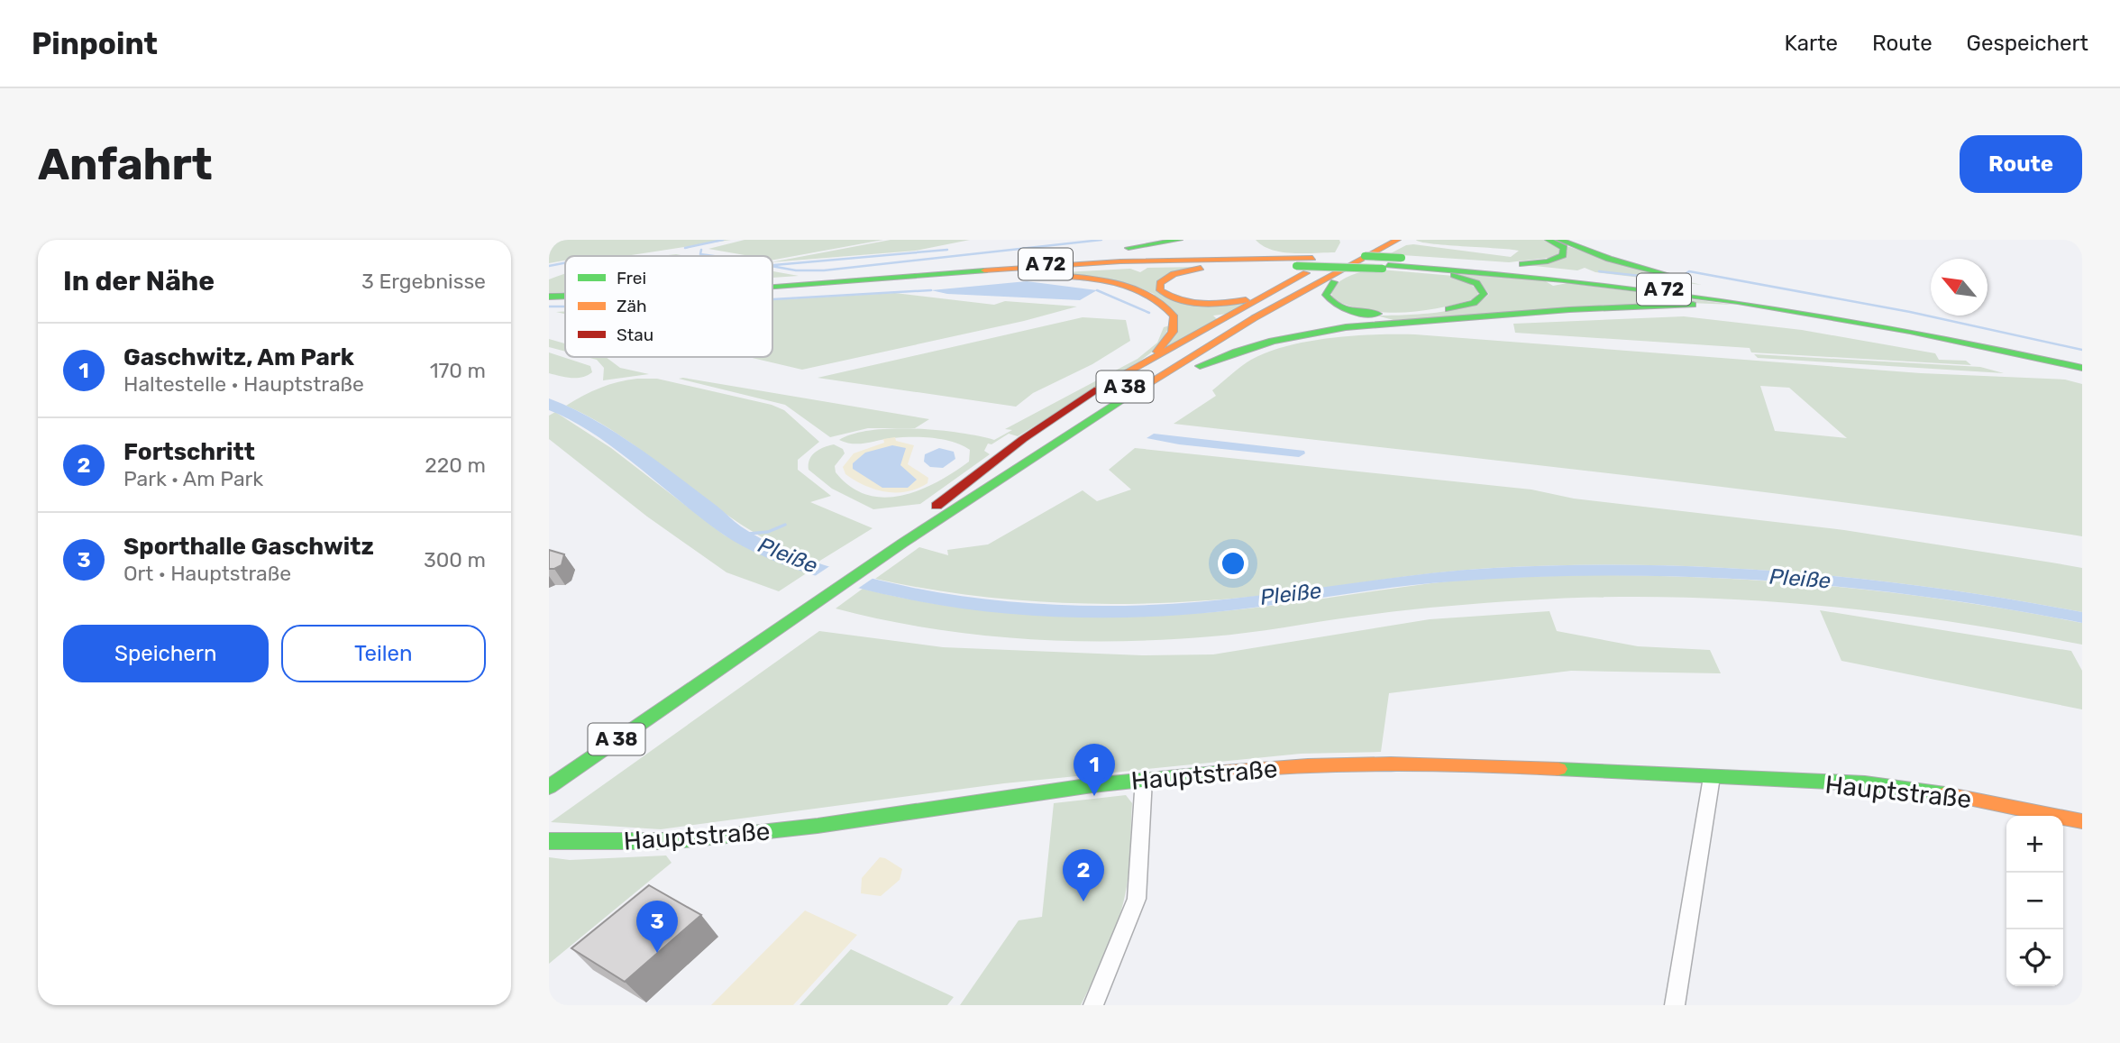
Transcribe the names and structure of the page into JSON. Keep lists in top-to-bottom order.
{
  "streets": {
    "main road": ["A 72", "A 38", "Hauptstraße"]
  },
  "water": ["Pleiße"],
  "legend": ["Frei", "Zäh", "Stau"],
  "north": "top left",
  "page": {
    "header": "Pinpoint",
    "nav": ["Karte", "Route", "Gespeichert"],
    "buttons": [
      "Route",
      ["Speichern", "Teilen"]
    ],
    "title": "Anfahrt",
    "heading": ["In der Nähe", "3 Ergebnisse"],
    "list": [
      {
        "mark": "1",
        "name": "Gaschwitz, Am Park",
        "note": "Haltestelle · Hauptstraße",
        "value": "170 m"
      },
      {
        "mark": "2",
        "name": "Fortschritt",
        "note": "Park · Am Park",
        "value": "220 m"
      },
      {
        "mark": "3",
        "name": "Sporthalle Gaschwitz",
        "note": "Ort · Hauptstraße",
        "value": "300 m"
      }
    ],
    "pins": ["1", "2", "3"],
    "map_buttons": ["+", "−"]
  }
}
